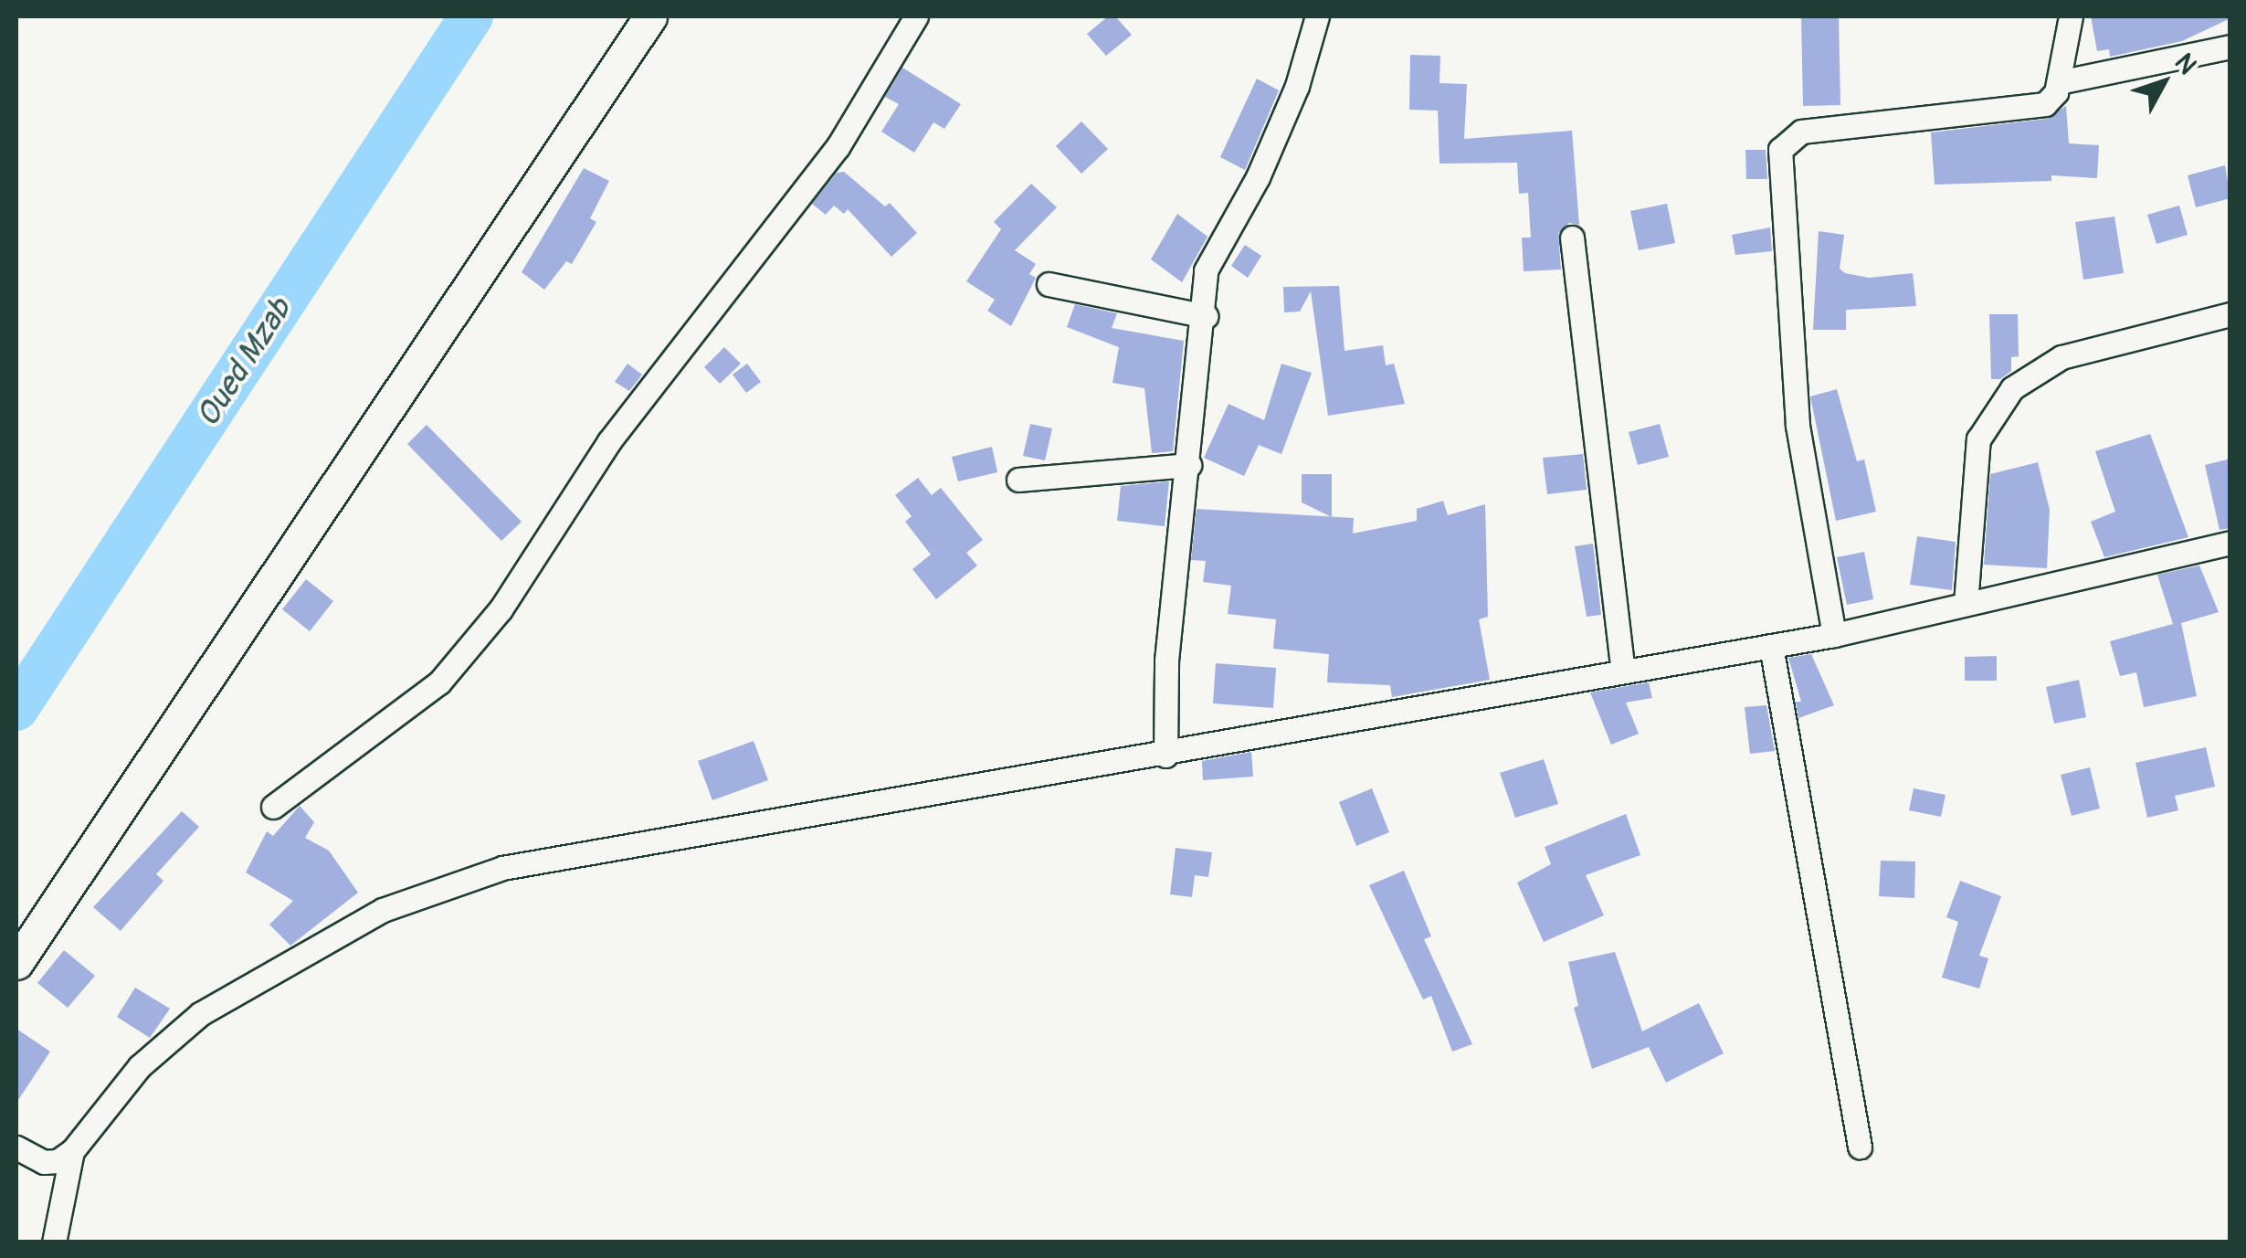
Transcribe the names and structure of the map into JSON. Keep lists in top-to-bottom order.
{
  "water": ["Oued Mzab"],
  "north": "top right"
}
